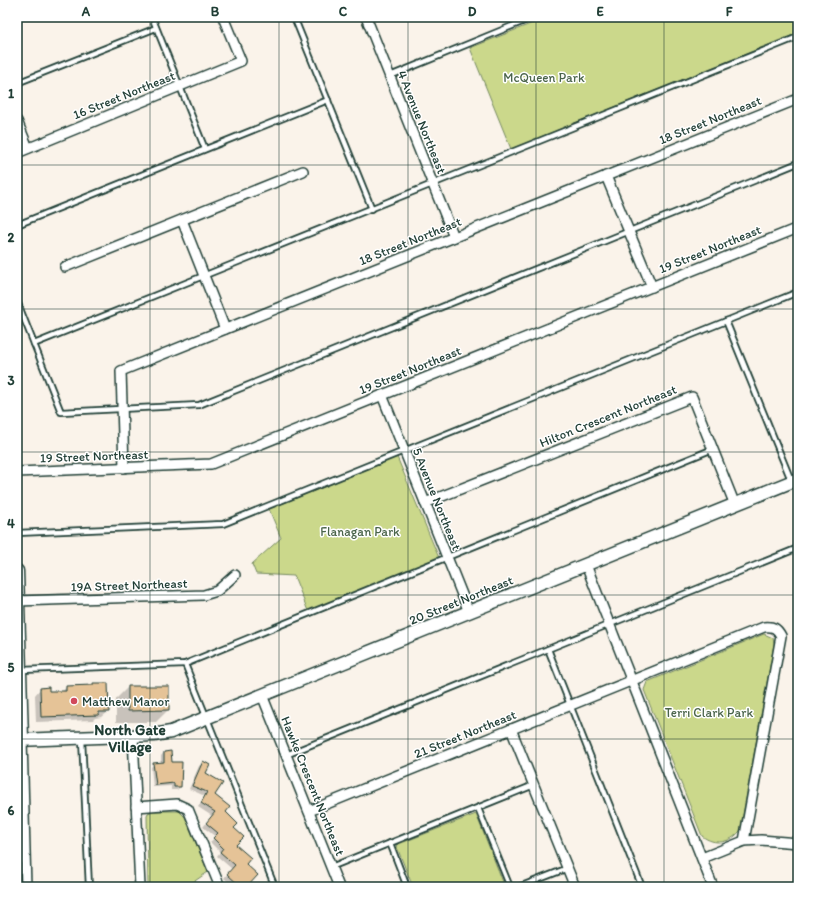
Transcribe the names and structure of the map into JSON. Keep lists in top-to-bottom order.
{
  "streets": {
    "street": [
      "16 Street Northeast",
      "18 Street Northeast",
      "4 Avenue Northeast",
      "19 Street Northeast",
      "Hilton Crescent Northeast",
      "5 Avenue Northeast",
      "19A Street Northeast",
      "20 Street Northeast",
      "21 Street Northeast",
      "Hawke Crescent Northeast"
    ]
  },
  "crossings": [
    ["18 Street Northeast", "4 Avenue Northeast"],
    ["18 Street Northeast", "19 Street Northeast"],
    ["19 Street Northeast", "5 Avenue Northeast"],
    ["Hilton Crescent Northeast", "5 Avenue Northeast"],
    ["Hilton Crescent Northeast", "20 Street Northeast"],
    ["5 Avenue Northeast", "20 Street Northeast"],
    ["20 Street Northeast", "Hawke Crescent Northeast"],
    ["21 Street Northeast", "Hawke Crescent Northeast"]
  ],
  "districts": ["North Gate Village"],
  "parks": ["McQueen Park", "Flanagan Park", "Terri Clark Park"],
  "places": ["Matthew Manor"],
  "grid": {
    "columns": [
      "A",
      "B",
      "C",
      "D",
      "E",
      "F"
    ],
    "rows": [
      "1",
      "2",
      "3",
      "4",
      "5",
      "6"
    ]
  }
}
